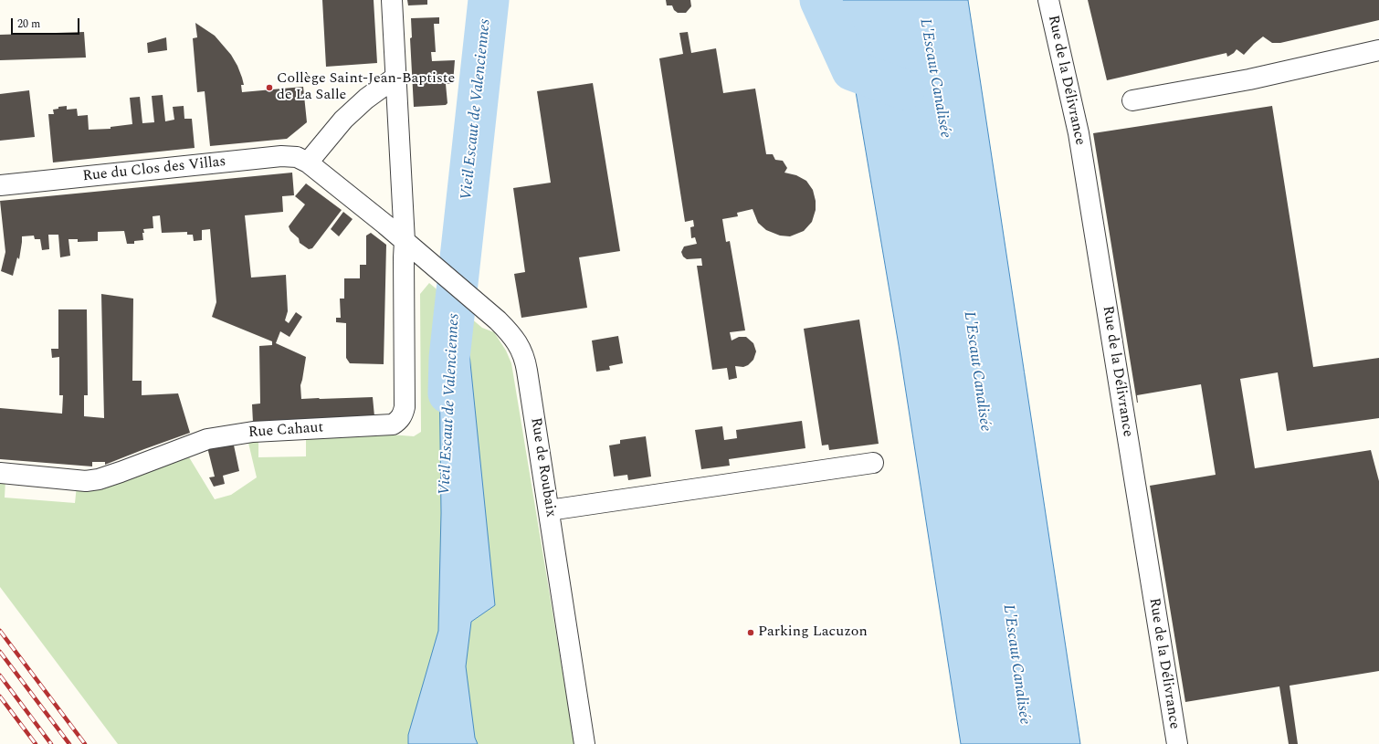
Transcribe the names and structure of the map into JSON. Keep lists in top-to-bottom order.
{
  "streets": {
    "street": [
      "Rue de la Délivrance",
      "Rue du Clos des Villas",
      "Rue Cahaut",
      "Rue de Roubaix"
    ]
  },
  "crossings": [
    ["Rue du Clos des Villas", "Rue Cahaut"],
    ["Rue du Clos des Villas", "Rue de Roubaix"],
    ["Rue Cahaut", "Rue de Roubaix"]
  ],
  "water": ["L'Escaut Canalisée", "Vieil Escaut de Valenciennes"],
  "places": ["Collège Saint-Jean-Baptiste de La Salle", "Parking Lacuzon"],
  "scale_bar": "20 m"
}
